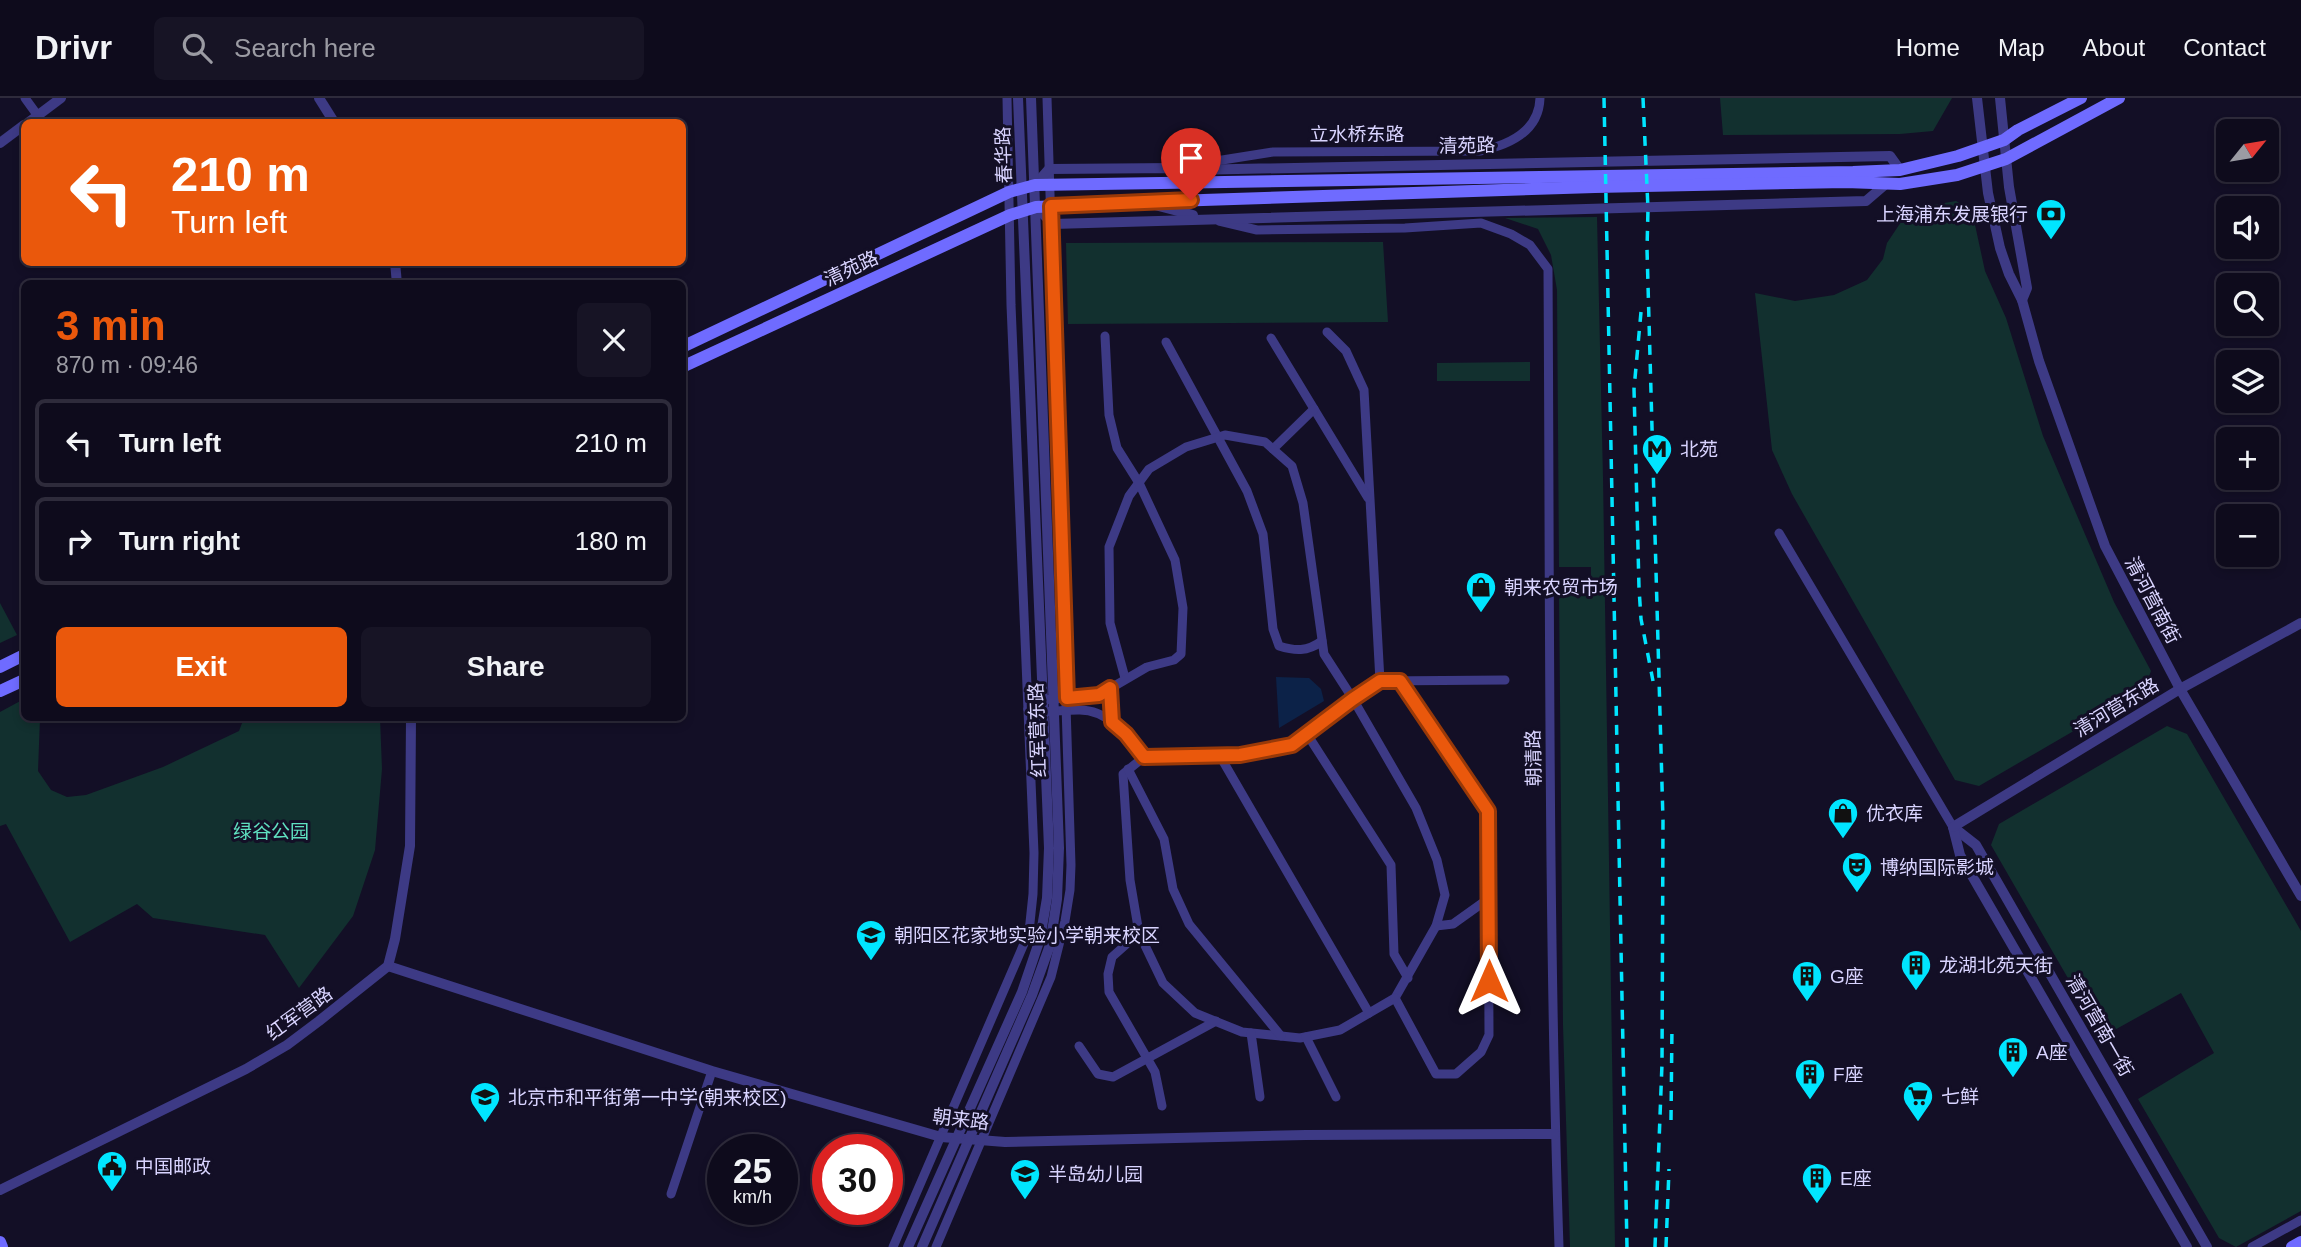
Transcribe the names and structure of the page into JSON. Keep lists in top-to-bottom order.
{
  "streets": {
    "main road": ["清苑路"],
    "street": [
      "立水桥东路",
      "春华路",
      "清河营南街",
      "清河营东路",
      "红军营东路",
      "朝清路",
      "红军营路",
      "清河营南一街",
      "朝来路"
    ]
  },
  "crossings": [
    ["立水桥东路", "清苑路"],
    ["清苑路", "春华路"],
    ["清苑路", "清河营南街"],
    ["清苑路", "红军营东路"],
    ["清苑路", "朝清路"],
    ["春华路", "红军营东路"],
    ["清河营南街", "清河营东路"],
    ["清河营东路", "清河营南一街"],
    ["红军营东路", "朝来路"],
    ["朝清路", "朝来路"],
    ["红军营路", "朝来路"]
  ],
  "parks": ["绿谷公园"],
  "places": {
    "bank": ["上海浦东发展银行"],
    "metro station": ["北苑"],
    "shop": ["朝来农贸市场", "优衣库"],
    "theatre": ["博纳国际影城"],
    "school or university": ["朝阳区花家地实验小学朝来校区", "北京市和平街第一中学(朝来校区)", "半岛幼儿园"],
    "building": [
      "龙湖北苑天街",
      "G座",
      "A座",
      "F座",
      "E座"
    ],
    "supermarket": ["七鲜"],
    "public building": ["中国邮政"]
  },
  "north": "top right",
  "page": {
    "header": "Drivr",
    "search": "Search here",
    "nav": [
      "Home",
      "Map",
      "About",
      "Contact"
    ],
    "map_buttons": ["+", "−"],
    "turn": ["210 m", "Turn left"],
    "heading": ["3 min", "870 m · 09:46"],
    "list": [
      {
        "name": "Turn left",
        "value": "210 m"
      },
      {
        "name": "Turn right",
        "value": "180 m"
      }
    ],
    "buttons": ["Exit", "Share"],
    "speed": "25 km/h",
    "limit": "30"
  }
}
